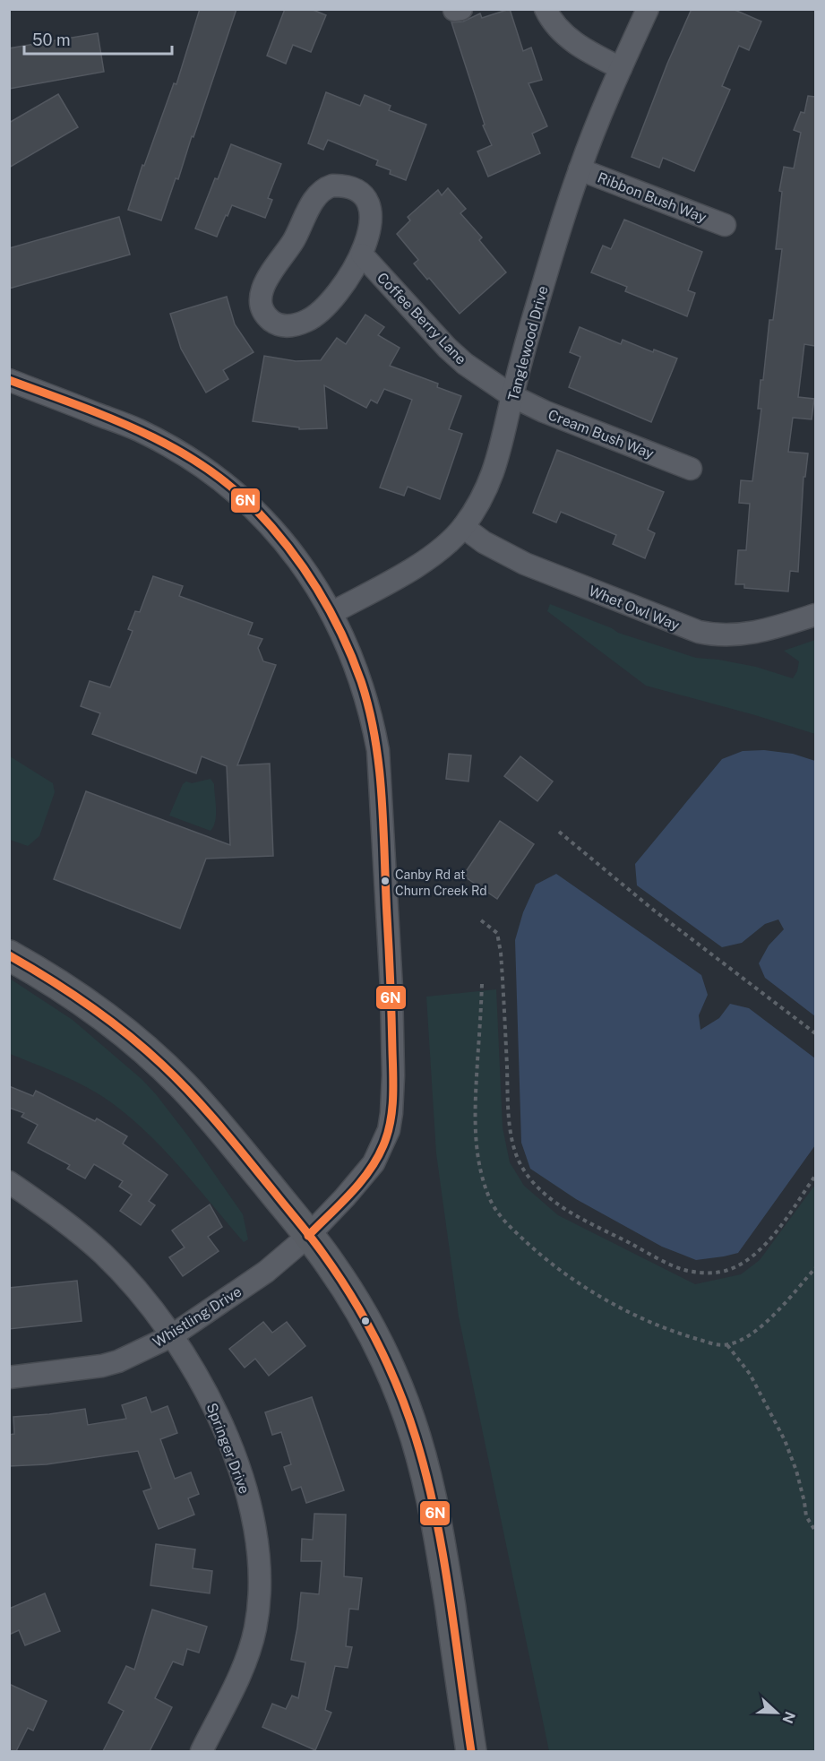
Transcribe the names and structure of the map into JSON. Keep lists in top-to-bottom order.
{
  "streets": {
    "street": [
      "Ribbon Bush Way",
      "Coffee Berry Lane",
      "Tanglewood Drive",
      "Cream Bush Way",
      "Whet Owl Way",
      "Whistling Drive",
      "Springer Drive"
    ]
  },
  "crossings": [
    ["Ribbon Bush Way", "Tanglewood Drive"],
    ["Coffee Berry Lane", "Tanglewood Drive"],
    ["Coffee Berry Lane", "Cream Bush Way"],
    ["Tanglewood Drive", "Cream Bush Way"],
    ["Tanglewood Drive", "Whet Owl Way"],
    ["Tanglewood Drive", "Whistling Drive"],
    ["Whistling Drive", "Springer Drive"]
  ],
  "places": ["Canby Rd at Churn Creek Rd"],
  "lines": ["transit line 6N"],
  "scale_bar": "50 m",
  "north": "right"
}
